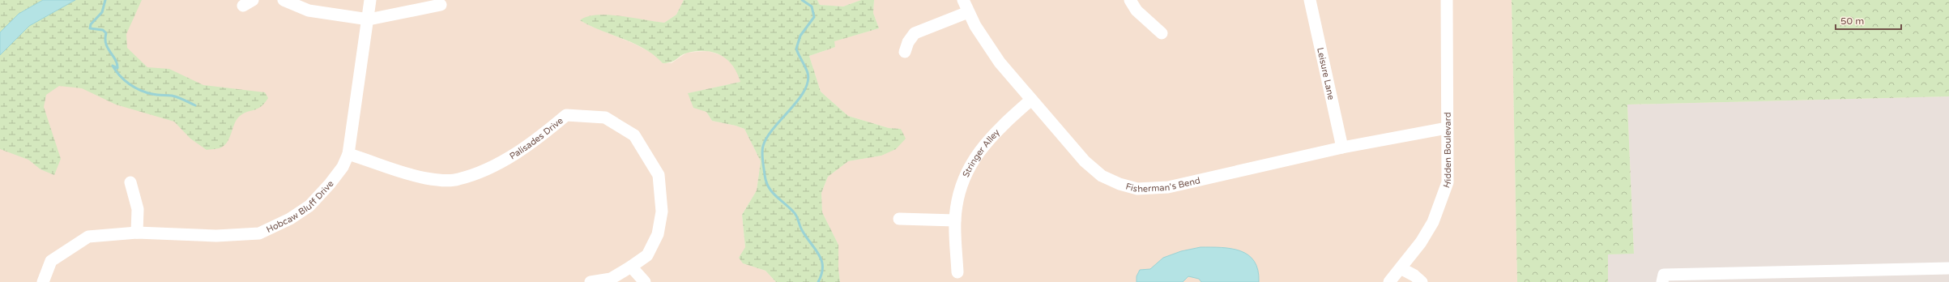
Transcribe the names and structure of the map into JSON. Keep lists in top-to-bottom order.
{
  "streets": {
    "street": [
      "Leisure Lane",
      "Palisades Drive",
      "Hidden Boulevard",
      "Stringer Alley",
      "Fisherman's Bend",
      "Hobcaw Bluff Drive"
    ]
  },
  "crossings": [
    ["Leisure Lane", "Fisherman's Bend"],
    ["Palisades Drive", "Hobcaw Bluff Drive"],
    ["Hidden Boulevard", "Fisherman's Bend"],
    ["Stringer Alley", "Fisherman's Bend"]
  ],
  "scale_bar": "50 m"
}
